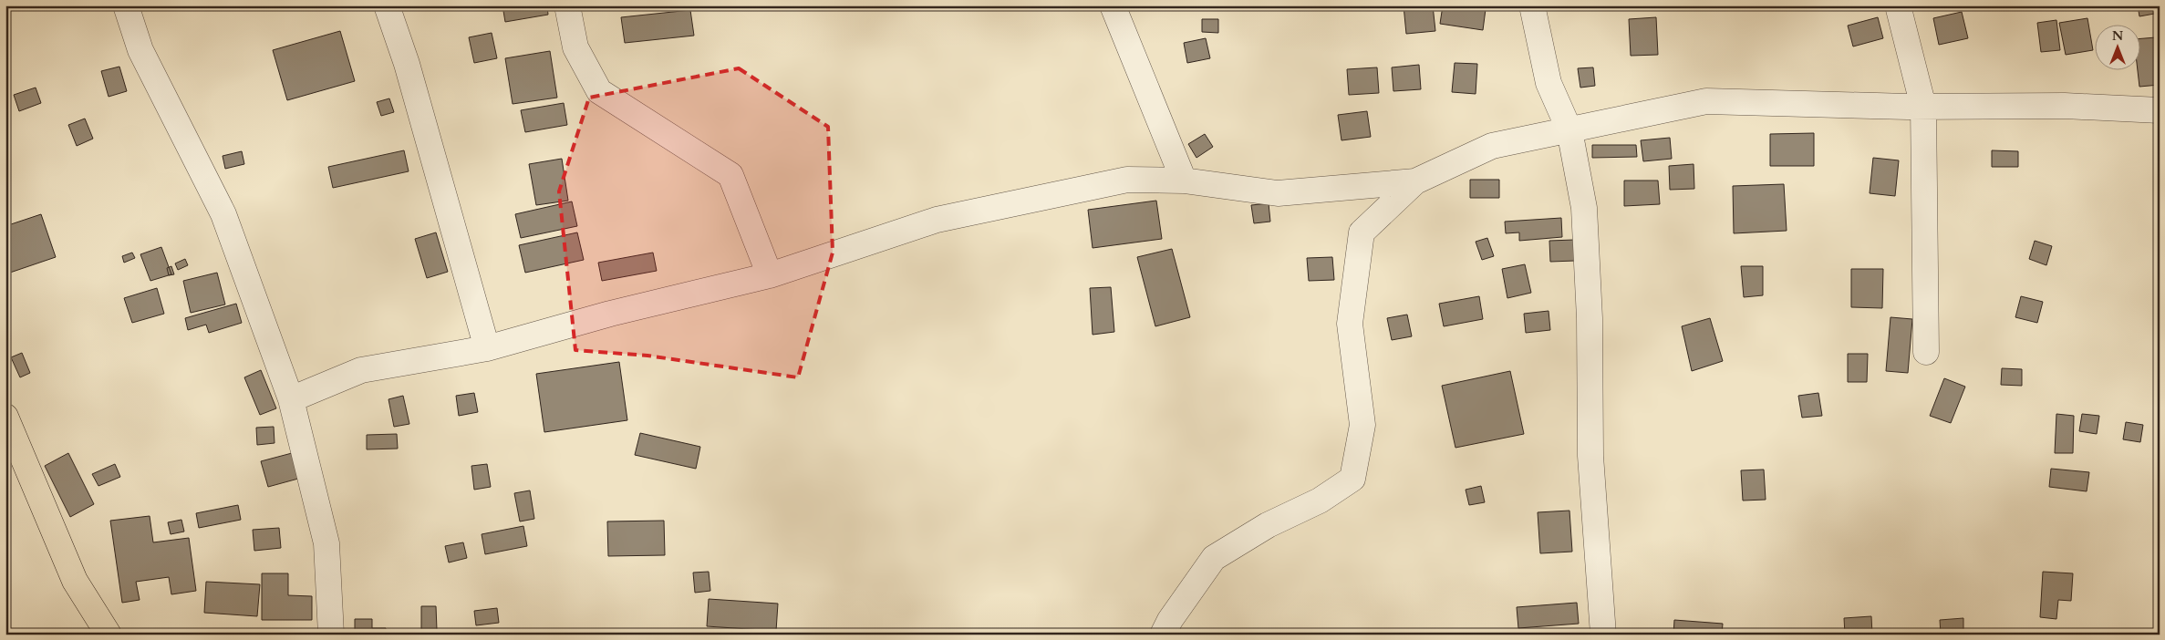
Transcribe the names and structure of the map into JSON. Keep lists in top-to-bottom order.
{
  "north": "top"
}
